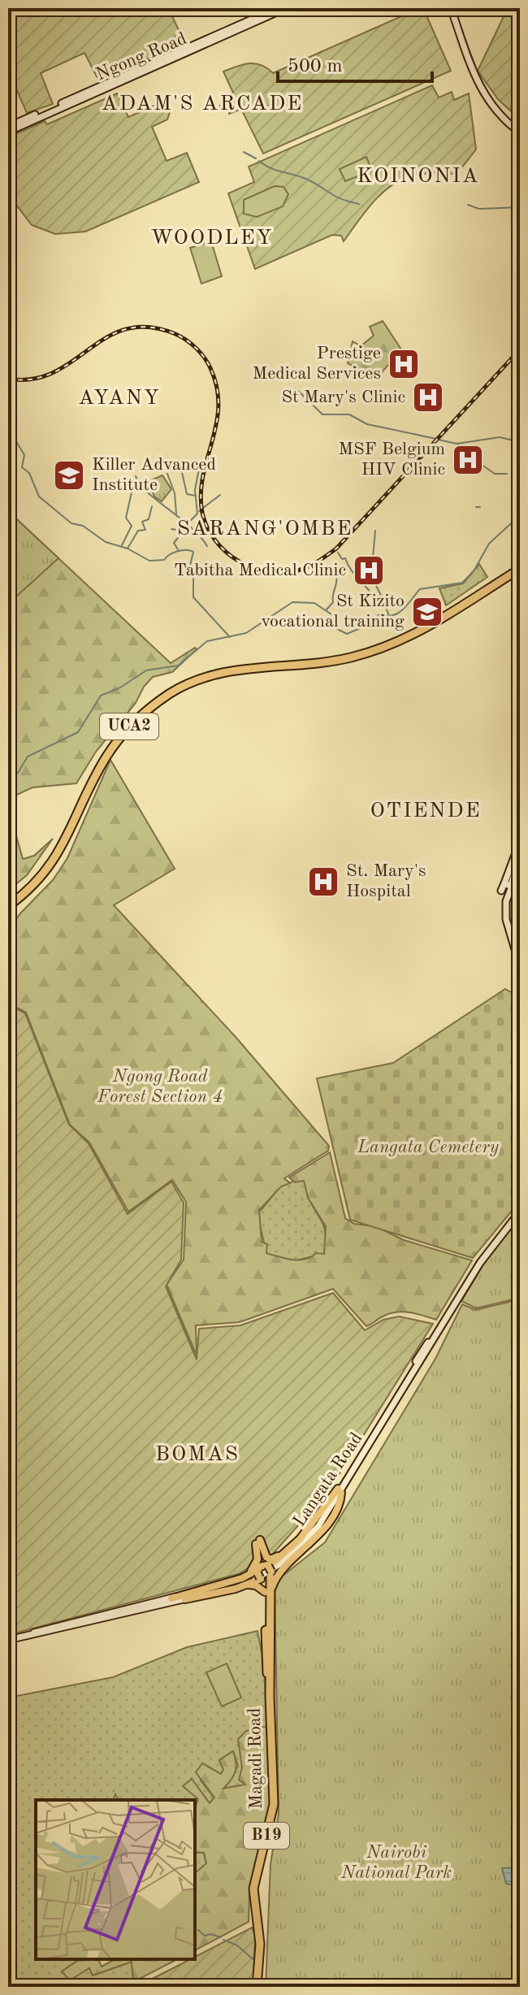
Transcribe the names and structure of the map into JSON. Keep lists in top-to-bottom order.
{
  "streets": {
    "highway": ["UCA2", "Magadi Road", "B19"],
    "main road": ["Ngong Road", "Langata Road"]
  },
  "crossings": [
    ["Langata Road", "Magadi Road"]
  ],
  "districts": [
    "ADAM'S ARCADE",
    "KOINONIA",
    "WOODLEY",
    "AYANY",
    "SARANG'OMBE",
    "OTIENDE",
    "BOMAS"
  ],
  "parks": ["Ngong Road Forest Section 4", "Langata Cemetery", "Nairobi National Park"],
  "places": {
    "hospital": [
      "Prestige Medical Services",
      "St Mary's Clinic",
      "MSF Belgium HIV Clinic",
      "Tabitha Medical Clinic",
      "St. Mary's Hospital"
    ],
    "school or university": ["Killer Advanced Institute", "St Kizito vocational training"]
  },
  "scale_bar": "500 m"
}
